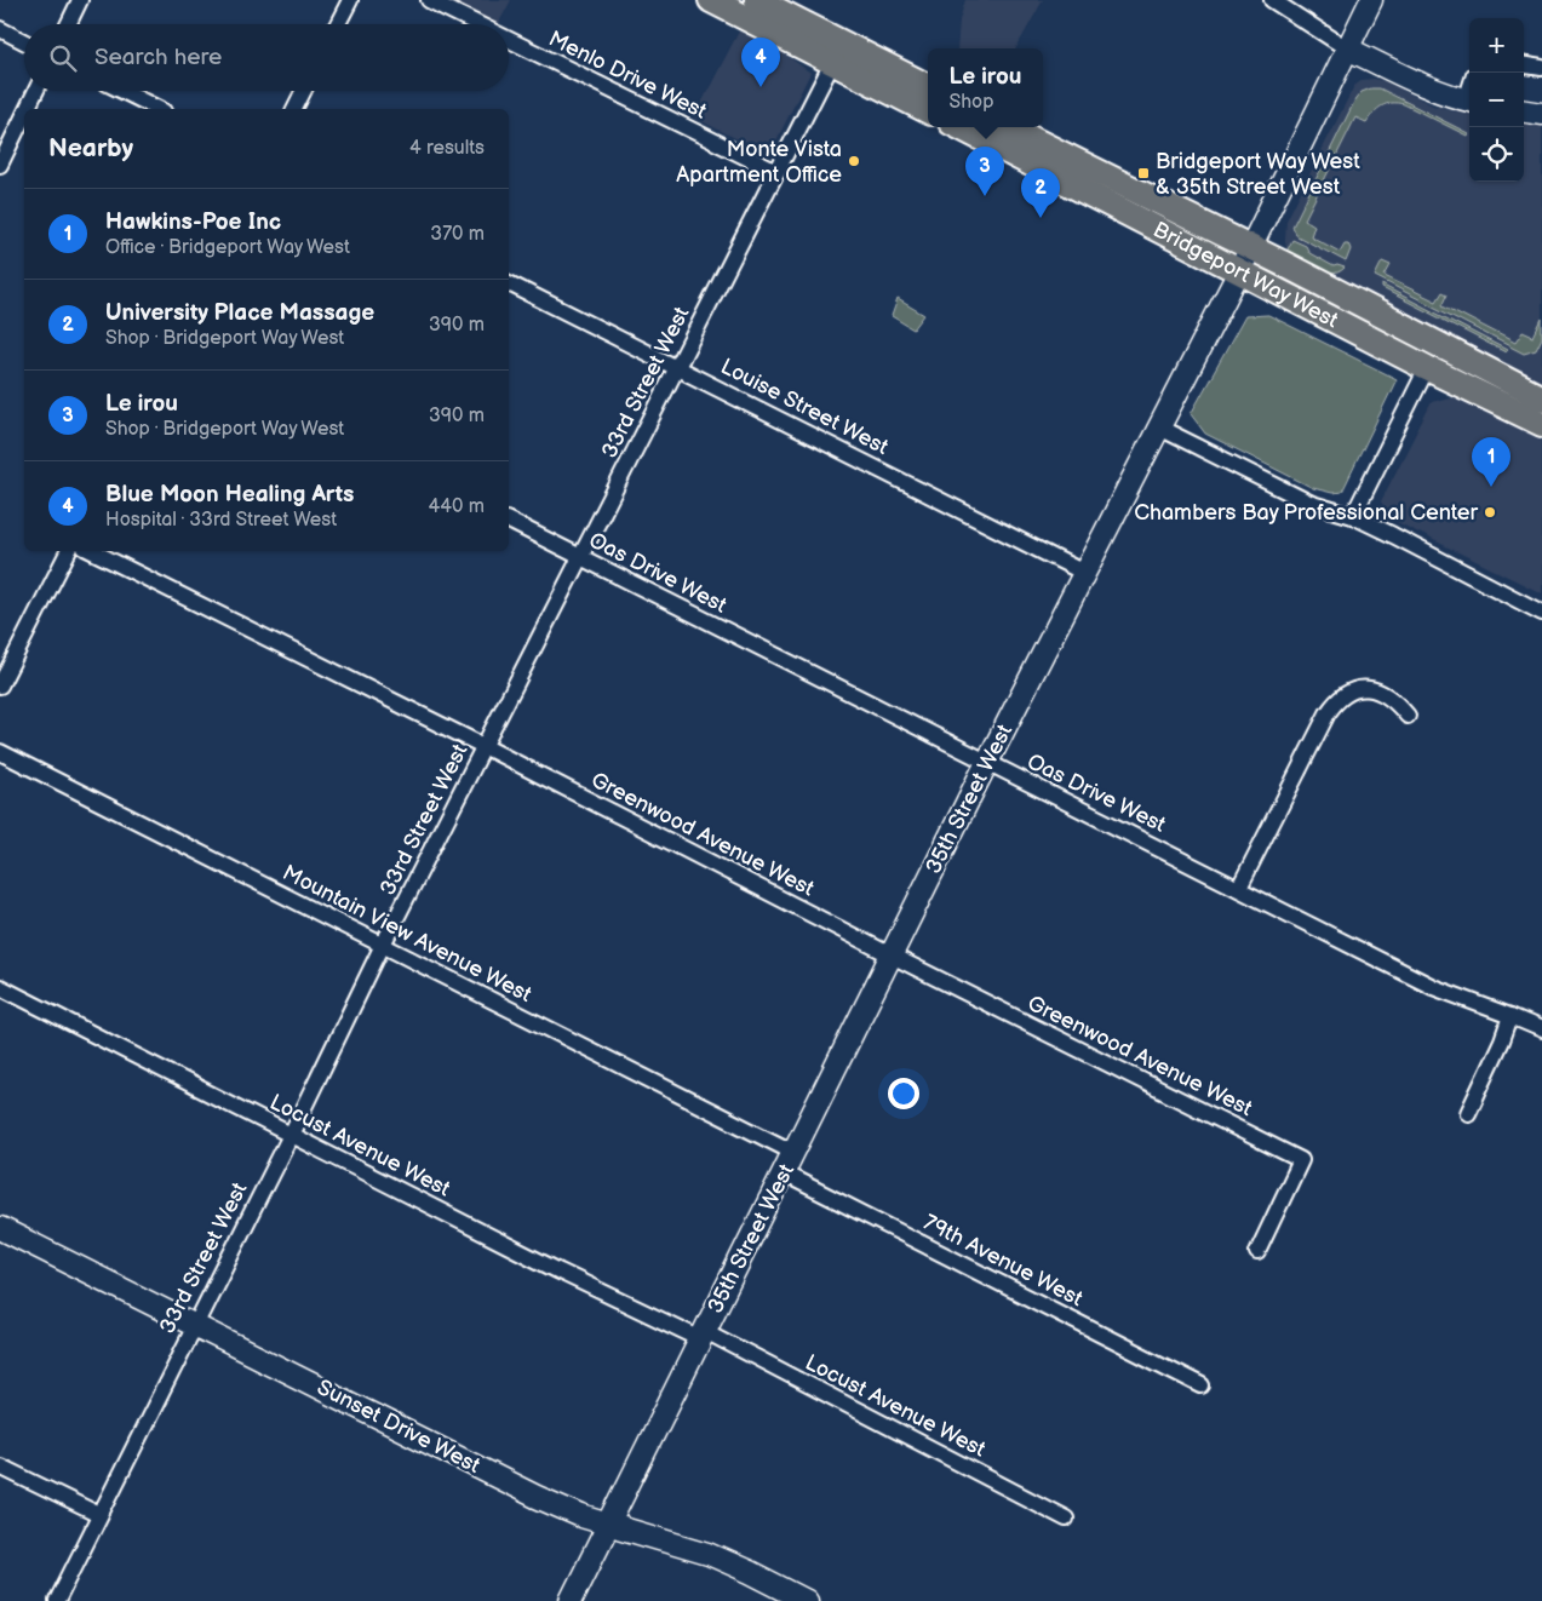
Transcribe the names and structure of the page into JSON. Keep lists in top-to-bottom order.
{
  "streets": {
    "main road": ["Bridgeport Way West"],
    "street": [
      "Menlo Drive West",
      "33rd Street West",
      "Louise Street West",
      "Oas Drive West",
      "35th Street West",
      "Greenwood Avenue West",
      "Mountain View Avenue West",
      "Locust Avenue West",
      "79th Avenue West",
      "Sunset Drive West"
    ]
  },
  "crossings": [
    ["Menlo Drive West", "33rd Street West"],
    ["Bridgeport Way West", "35th Street West"],
    ["33rd Street West", "Louise Street West"],
    ["33rd Street West", "Oas Drive West"],
    ["33rd Street West", "Greenwood Avenue West"],
    ["33rd Street West", "Mountain View Avenue West"],
    ["33rd Street West", "Locust Avenue West"],
    ["33rd Street West", "Sunset Drive West"],
    ["Louise Street West", "35th Street West"],
    ["Oas Drive West", "35th Street West"],
    ["35th Street West", "Greenwood Avenue West"],
    ["35th Street West", "Mountain View Avenue West"],
    ["35th Street West", "Locust Avenue West"],
    ["35th Street West", "79th Avenue West"],
    ["35th Street West", "Sunset Drive West"]
  ],
  "places": {
    "other": ["Monte Vista Apartment Office", "Chambers Bay Professional Center"],
    "transit": ["Bridgeport Way West & 35th Street West"]
  },
  "page": {
    "map_buttons": ["+", "−"],
    "search": "Search here",
    "pins": [
      "4",
      "3",
      "2",
      "1"
    ],
    "popup": ["Le irou", "Shop"],
    "heading": ["Nearby", "4 results"],
    "list": [
      {
        "mark": "1",
        "name": "Hawkins-Poe Inc",
        "note": "Office · Bridgeport Way West",
        "value": "370 m"
      },
      {
        "mark": "2",
        "name": "University Place Massage",
        "note": "Shop · Bridgeport Way West",
        "value": "390 m"
      },
      {
        "mark": "3",
        "name": "Le irou",
        "note": "Shop · Bridgeport Way West",
        "value": "390 m"
      },
      {
        "mark": "4",
        "name": "Blue Moon Healing Arts",
        "note": "Hospital · 33rd Street West",
        "value": "440 m"
      }
    ]
  }
}
